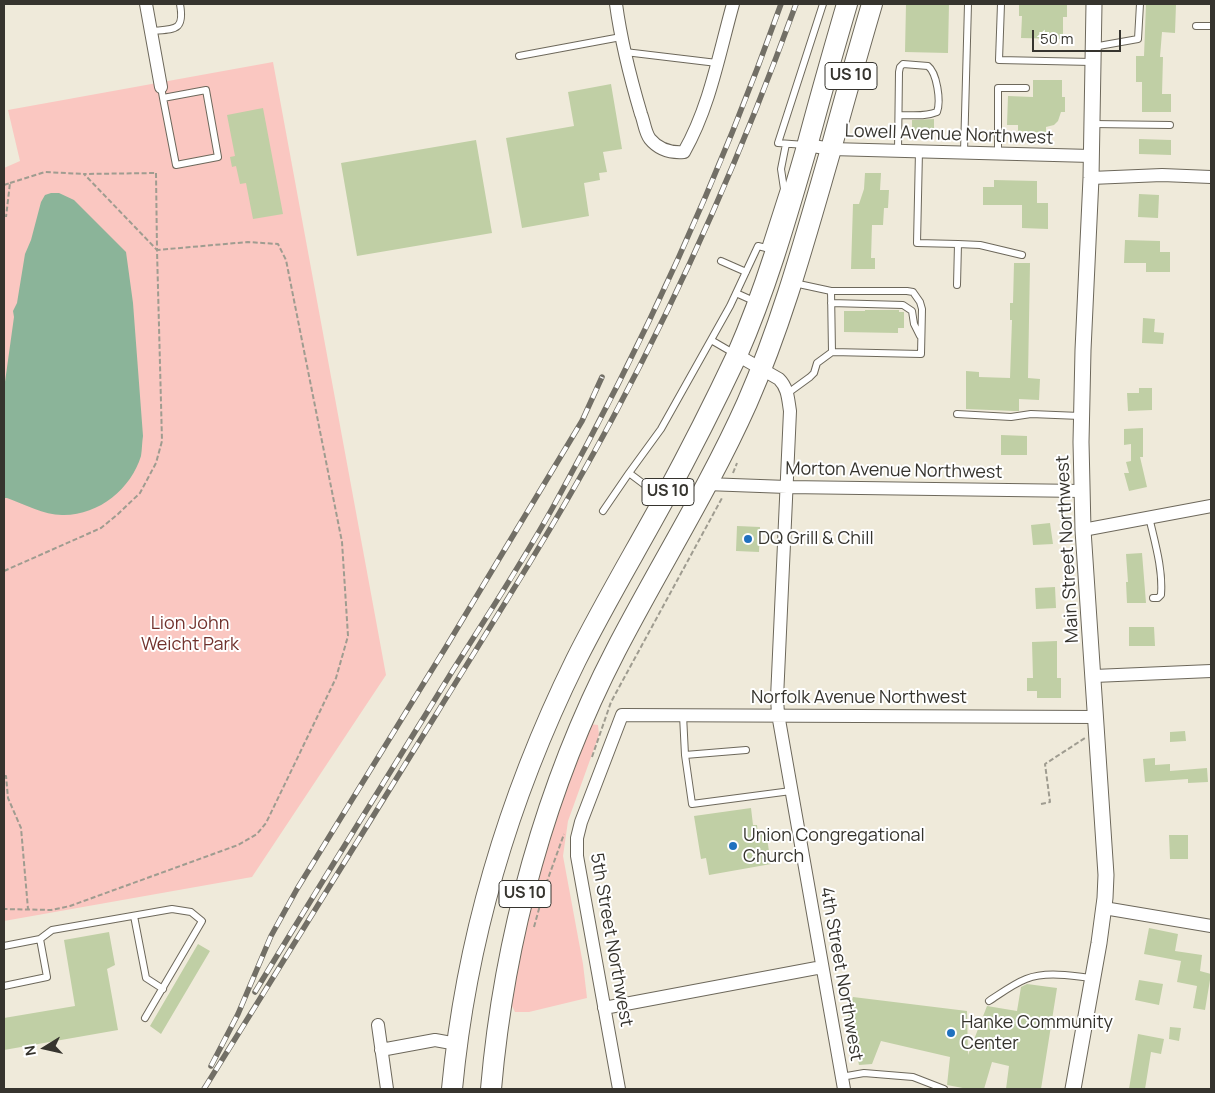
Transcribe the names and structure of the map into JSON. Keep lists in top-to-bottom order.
{
  "streets": {
    "highway": ["US 10"],
    "street": [
      "Lowell Avenue Northwest",
      "Morton Avenue Northwest",
      "Main Street Northwest",
      "Norfolk Avenue Northwest",
      "5th Street Northwest",
      "4th Street Northwest"
    ]
  },
  "crossings": [
    ["US 10", "Lowell Avenue Northwest"],
    ["US 10", "Morton Avenue Northwest"],
    ["Lowell Avenue Northwest", "Main Street Northwest"],
    ["Morton Avenue Northwest", "Main Street Northwest"],
    ["Morton Avenue Northwest", "4th Street Northwest"],
    ["Main Street Northwest", "Norfolk Avenue Northwest"],
    ["Norfolk Avenue Northwest", "5th Street Northwest"],
    ["Norfolk Avenue Northwest", "4th Street Northwest"]
  ],
  "parks": ["Lion John Weicht Park"],
  "places": ["DQ Grill & Chill", "Union Congregational Church", "Hanke Community Center"],
  "scale_bar": "50 m",
  "north": "left"
}
